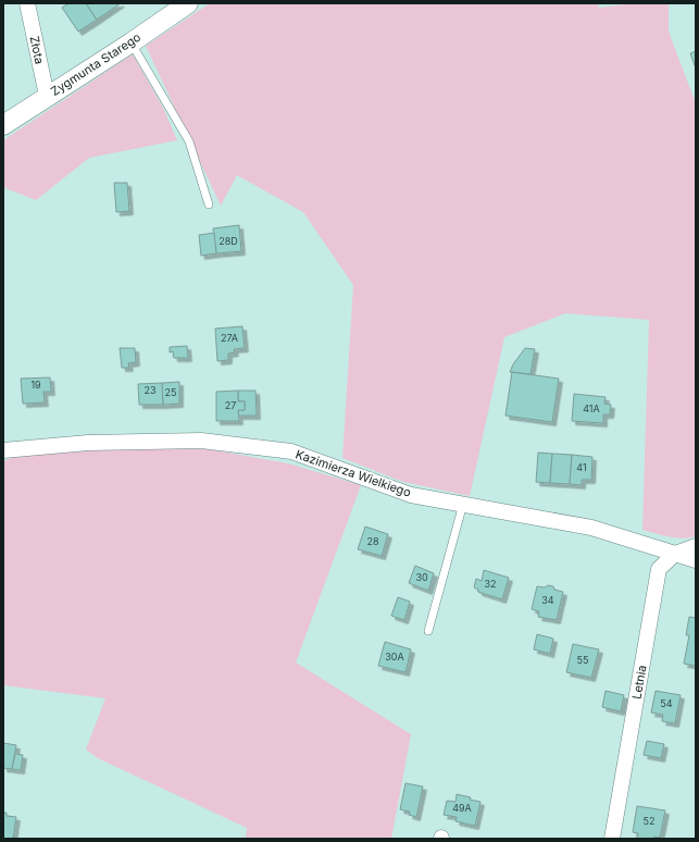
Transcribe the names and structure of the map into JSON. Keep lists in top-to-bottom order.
{
  "streets": {
    "street": [
      "Złota",
      "Zygmunta Starego",
      "Kazimierza Wielkiego",
      "Letnia"
    ]
  },
  "crossings": [
    ["Złota", "Zygmunta Starego"],
    ["Kazimierza Wielkiego", "Letnia"]
  ],
  "house_numbers": [
    "28D",
    "27A",
    "19",
    "23",
    "25",
    "27",
    "41A",
    "41",
    "28",
    "30",
    "32",
    "34",
    "30A",
    "55",
    "54",
    "49A",
    "52"
  ]
}
